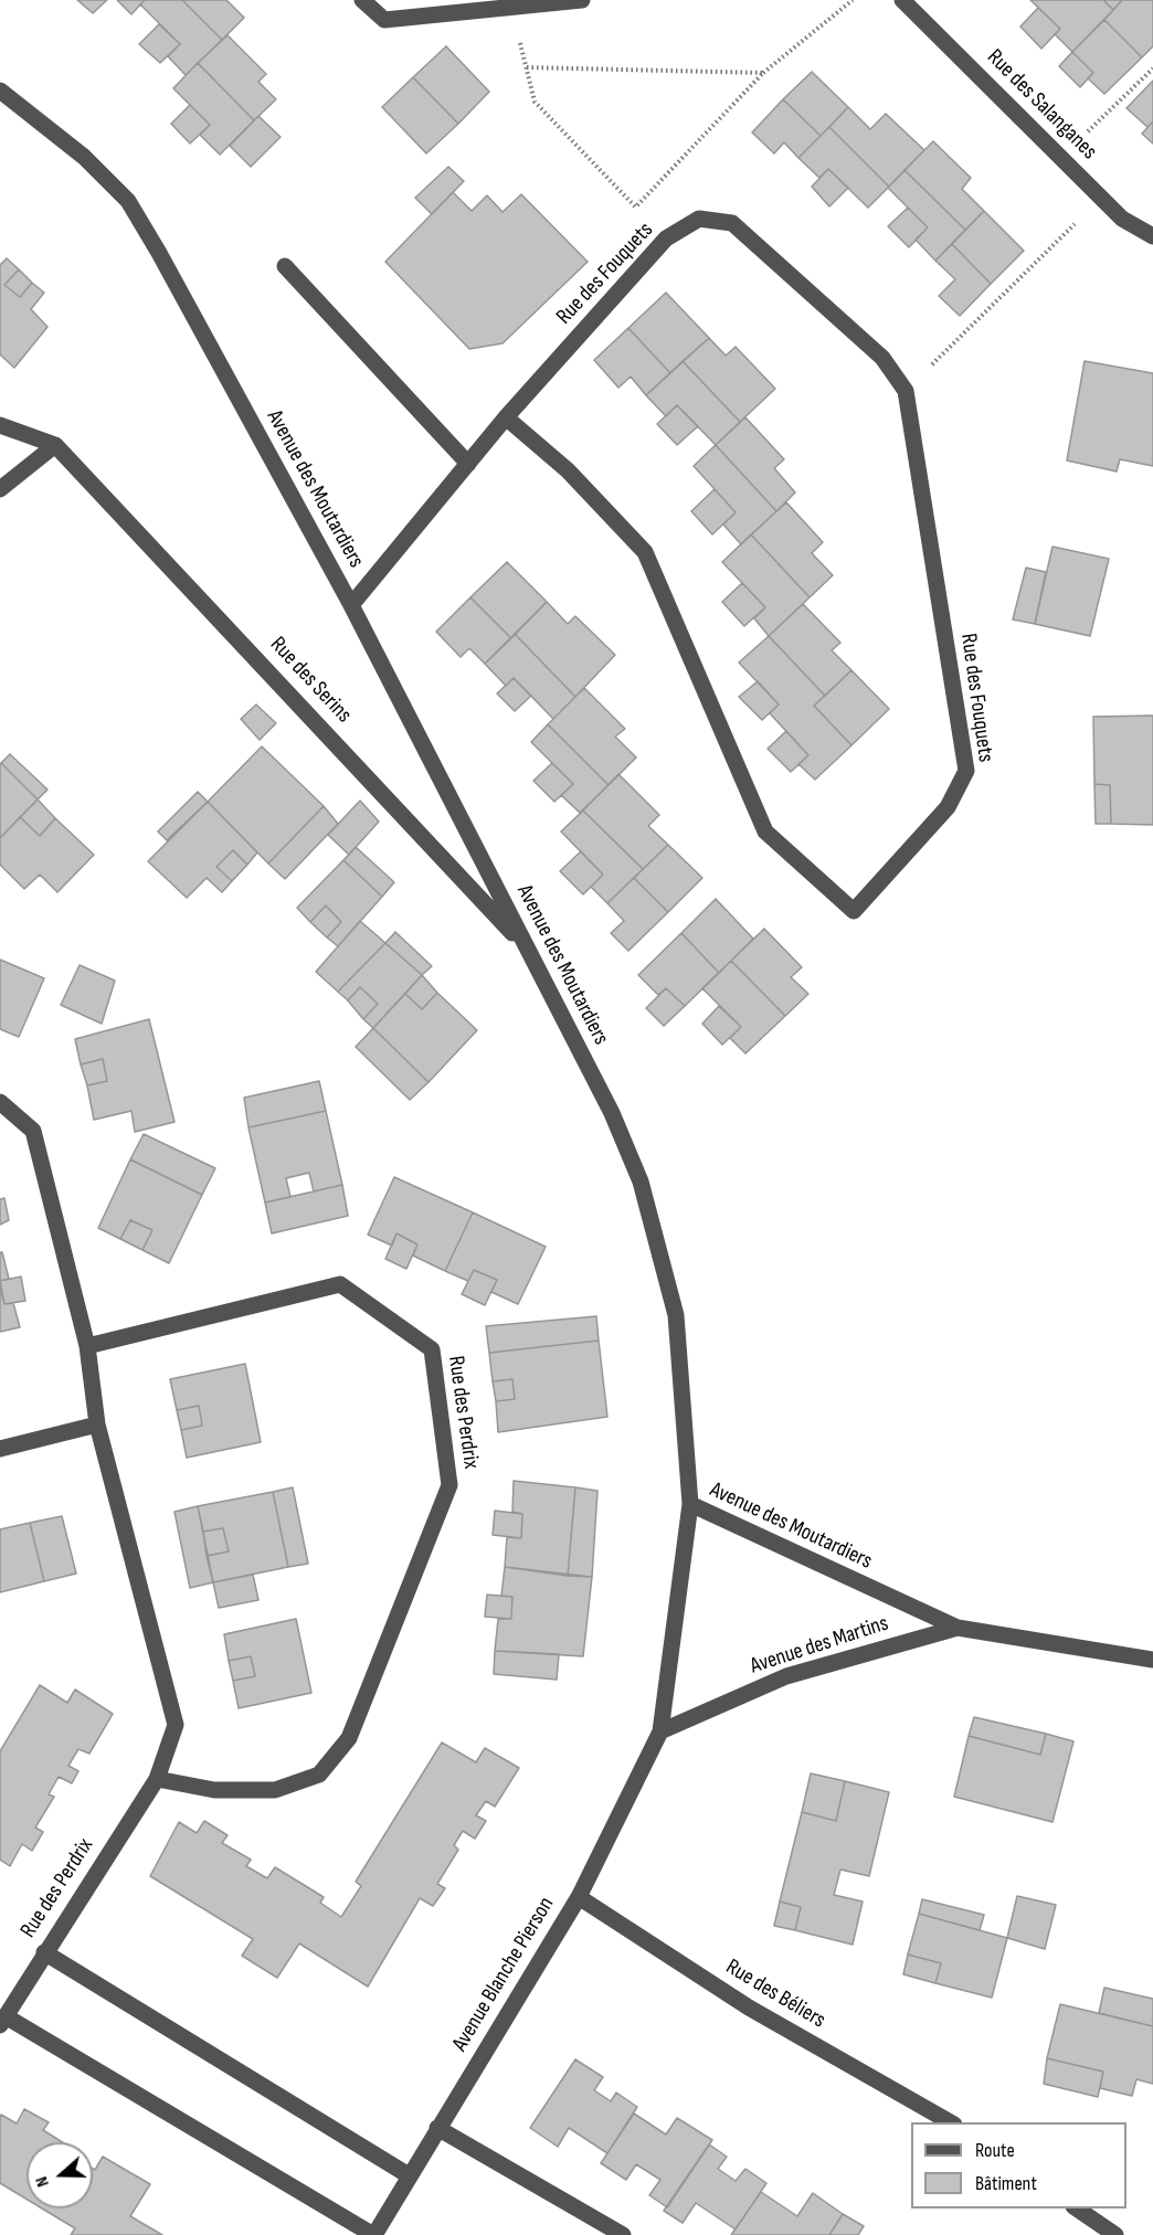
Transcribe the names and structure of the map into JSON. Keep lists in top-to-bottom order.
{
  "streets": {
    "street": [
      "Rue des Salanganes",
      "Rue des Fouquets",
      "Avenue des Moutardiers",
      "Rue des Serins",
      "Rue des Perdrix",
      "Avenue des Martins",
      "Avenue Blanche Pierson",
      "Rue des Béliers"
    ]
  },
  "crossings": [
    ["Rue des Fouquets", "Avenue des Moutardiers"],
    ["Avenue des Moutardiers", "Rue des Serins"],
    ["Avenue des Moutardiers", "Avenue des Martins"],
    ["Avenue des Moutardiers", "Avenue Blanche Pierson"],
    ["Avenue des Martins", "Avenue Blanche Pierson"],
    ["Avenue Blanche Pierson", "Rue des Béliers"]
  ],
  "legend": ["Route", "Bâtiment"],
  "north": "left"
}
